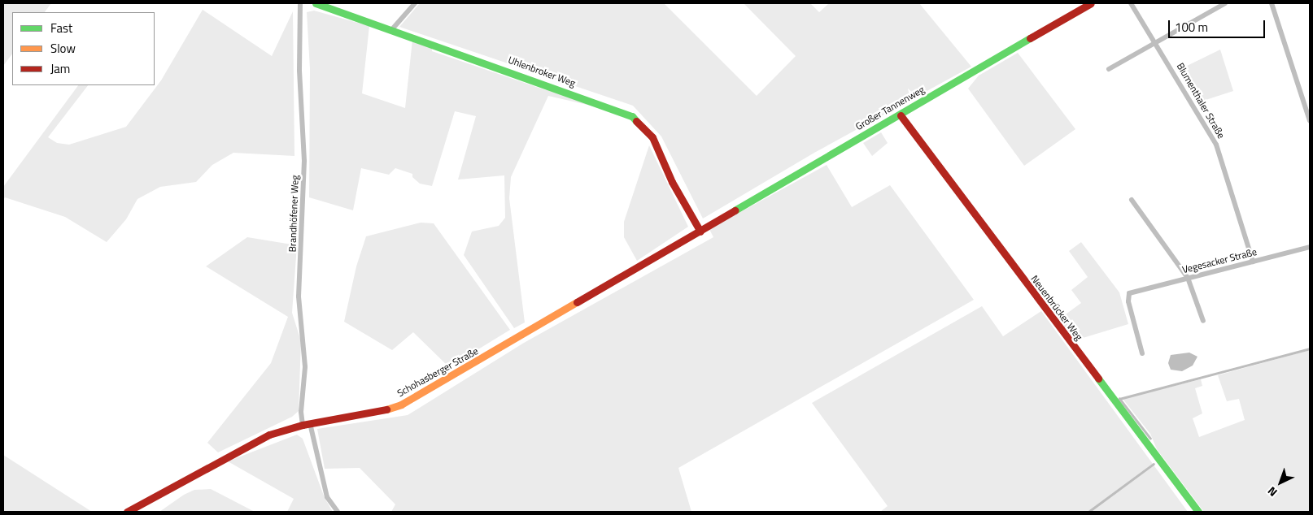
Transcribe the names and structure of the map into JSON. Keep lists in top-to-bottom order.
{
  "streets": {
    "street": [
      "Uhlenbroker Weg",
      "Blumenthaler Straße",
      "Großer Tannenweg",
      "Brandhöfener Weg",
      "Vegesacker Straße",
      "Neuenbrücker Weg",
      "Schohasberger Straße"
    ]
  },
  "crossings": [
    ["Uhlenbroker Weg", "Großer Tannenweg"],
    ["Uhlenbroker Weg", "Schohasberger Straße"],
    ["Blumenthaler Straße", "Vegesacker Straße"],
    ["Großer Tannenweg", "Neuenbrücker Weg"],
    ["Großer Tannenweg", "Schohasberger Straße"],
    ["Brandhöfener Weg", "Schohasberger Straße"]
  ],
  "legend": ["Fast", "Slow", "Jam"],
  "scale_bar": "100 m",
  "north": "bottom left"
}
